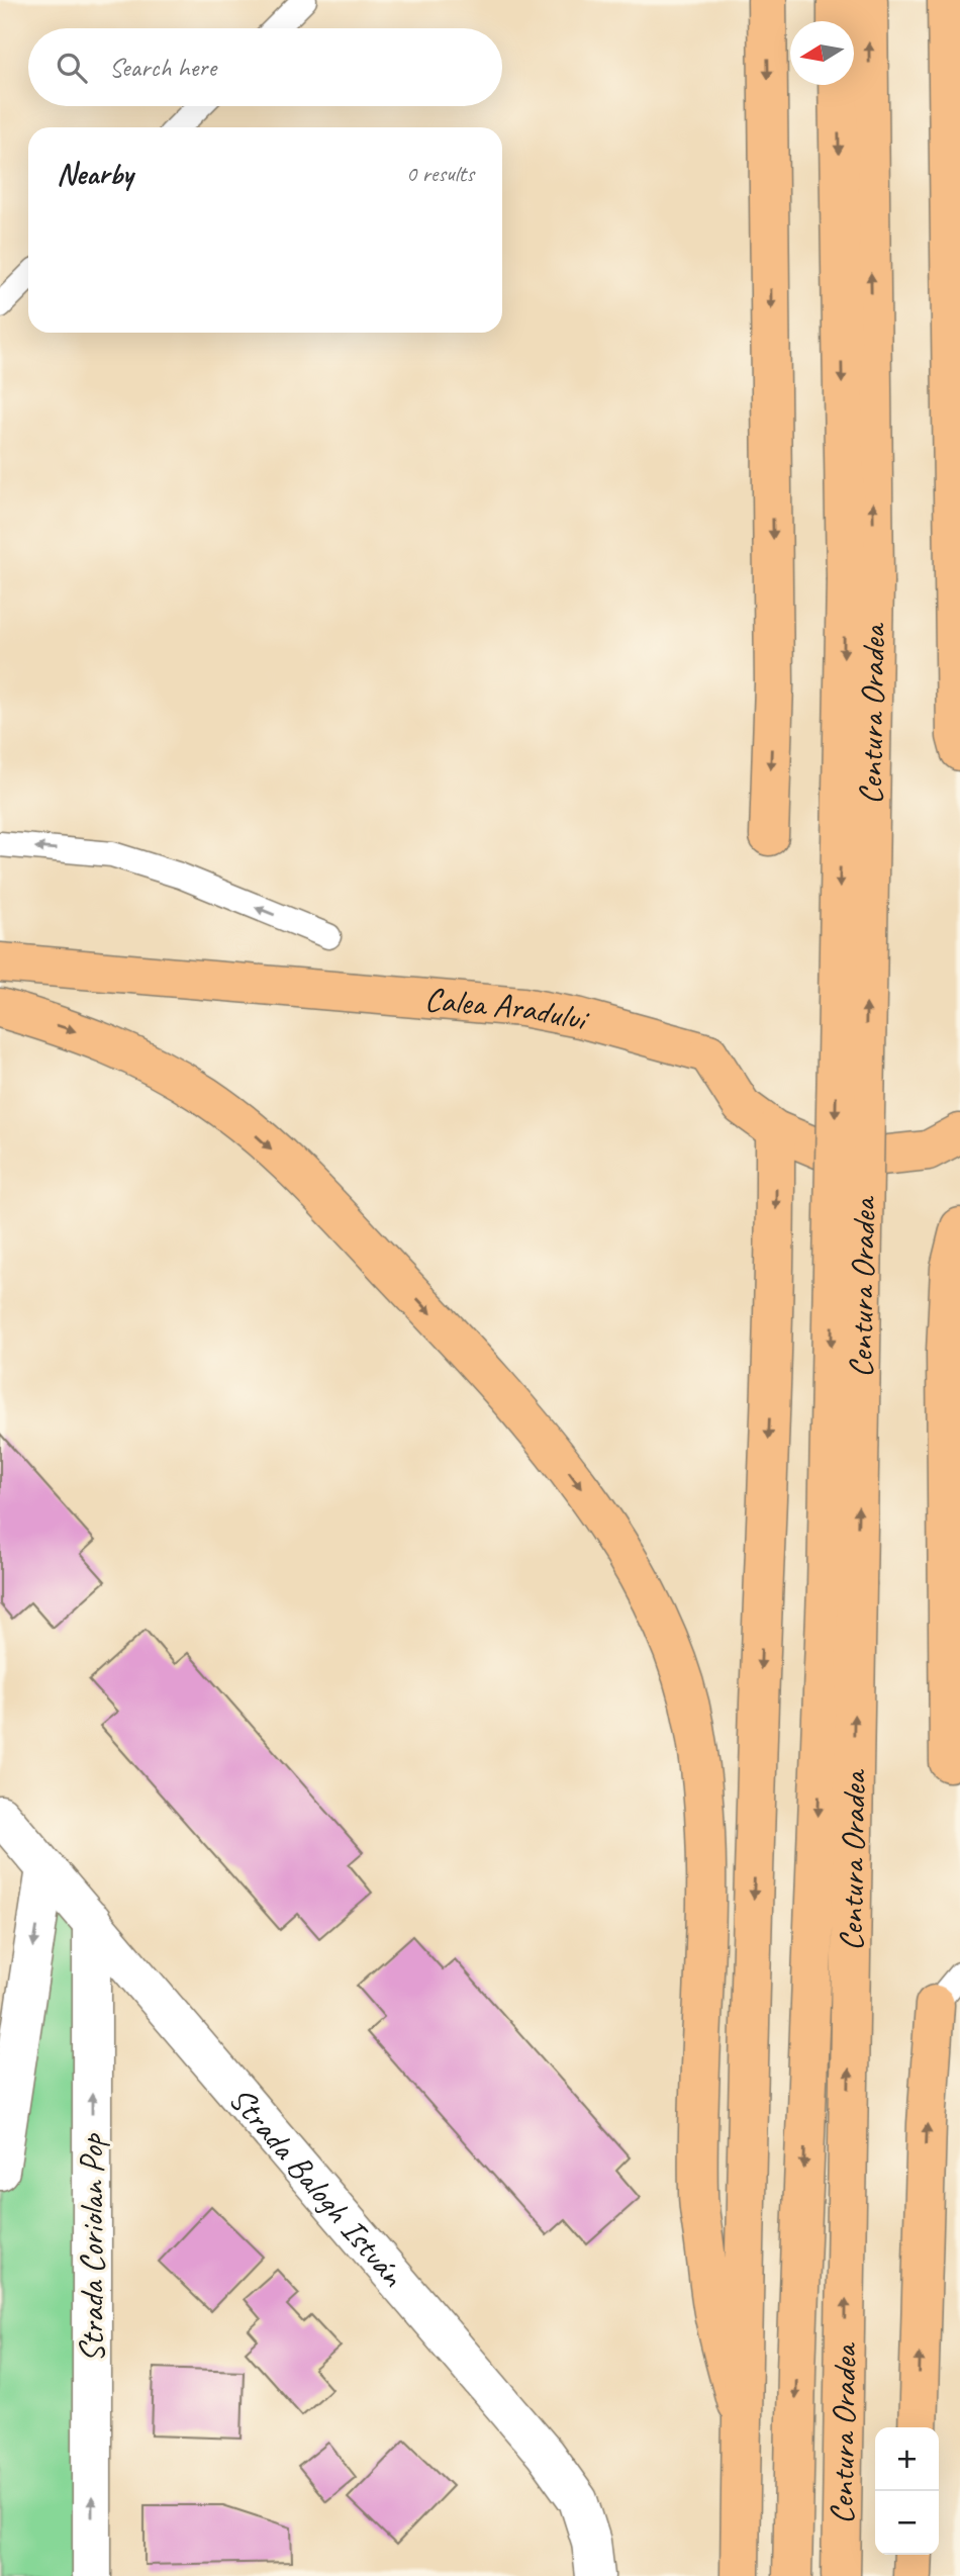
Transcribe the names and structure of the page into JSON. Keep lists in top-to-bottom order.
{
  "streets": {
    "main road": ["Centura Oradea", "Calea Aradului"],
    "street": ["Strada Balogh István", "Strada Coriolan Pop"]
  },
  "crossings": [
    ["Strada Balogh István", "Strada Coriolan Pop"]
  ],
  "north": "left",
  "page": {
    "search": "Search here",
    "heading": ["Nearby", "0 results"],
    "map_buttons": ["+", "−"]
  }
}
